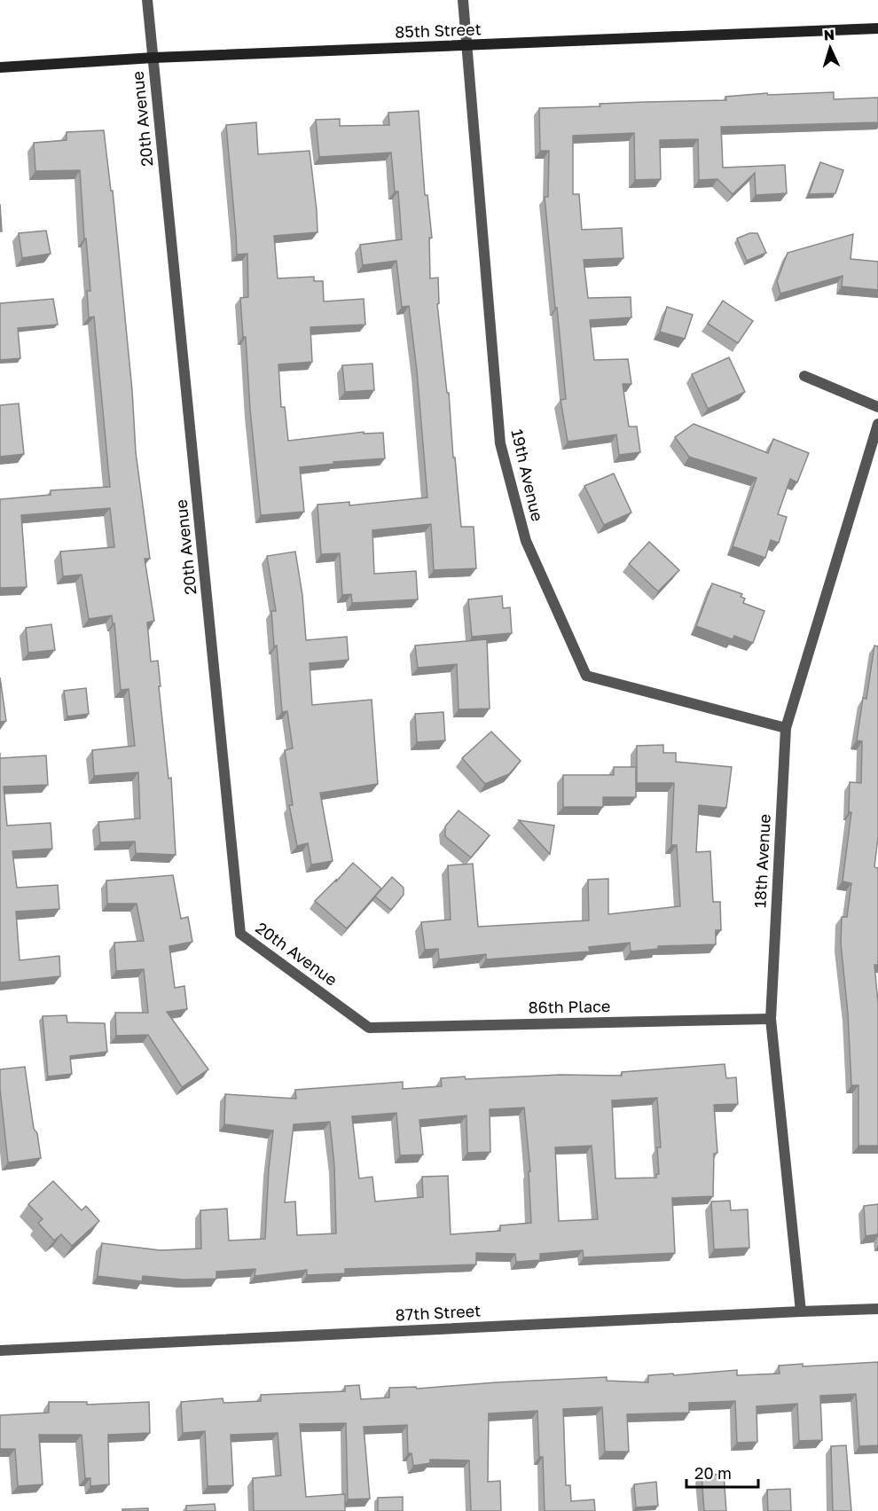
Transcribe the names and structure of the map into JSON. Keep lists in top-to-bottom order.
{
  "streets": {
    "street": [
      "85th Street",
      "20th Avenue",
      "19th Avenue",
      "18th Avenue",
      "86th Place",
      "87th Street"
    ]
  },
  "crossings": [
    ["85th Street", "20th Avenue"],
    ["85th Street", "19th Avenue"],
    ["20th Avenue", "86th Place"],
    ["19th Avenue", "18th Avenue"],
    ["18th Avenue", "86th Place"],
    ["18th Avenue", "87th Street"]
  ],
  "scale_bar": "20 m",
  "north": "top"
}
